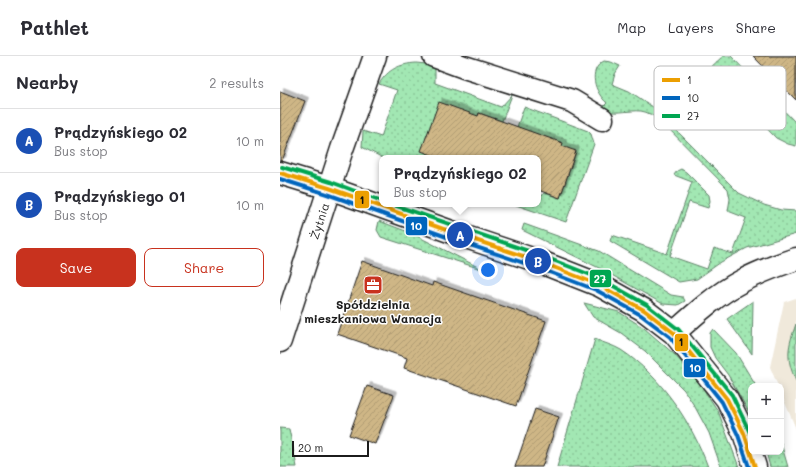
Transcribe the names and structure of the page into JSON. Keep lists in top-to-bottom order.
{
  "streets": {
    "street": ["Żytnia"]
  },
  "places": {
    "office": ["Spółdzielnia mieszkaniowa Wanacja"]
  },
  "lines": ["transit line 27", "transit line 1", "transit line 10"],
  "legend": ["1", "10", "27"],
  "scale_bar": "20 m",
  "page": {
    "header": "Pathlet",
    "nav": ["Map", "Layers", "Share"],
    "heading": ["Nearby", "2 results"],
    "list": [
      {
        "mark": "A",
        "name": "Prądzyńskiego 02",
        "note": "Bus stop",
        "value": "10 m"
      },
      {
        "mark": "B",
        "name": "Prądzyńskiego 01",
        "note": "Bus stop",
        "value": "10 m"
      }
    ],
    "popup": ["Prądzyńskiego 02", "Bus stop"],
    "pins": ["A", "B"],
    "buttons": ["Save", "Share"],
    "map_buttons": ["+", "−"],
    "scale": "20 m"
  }
}
